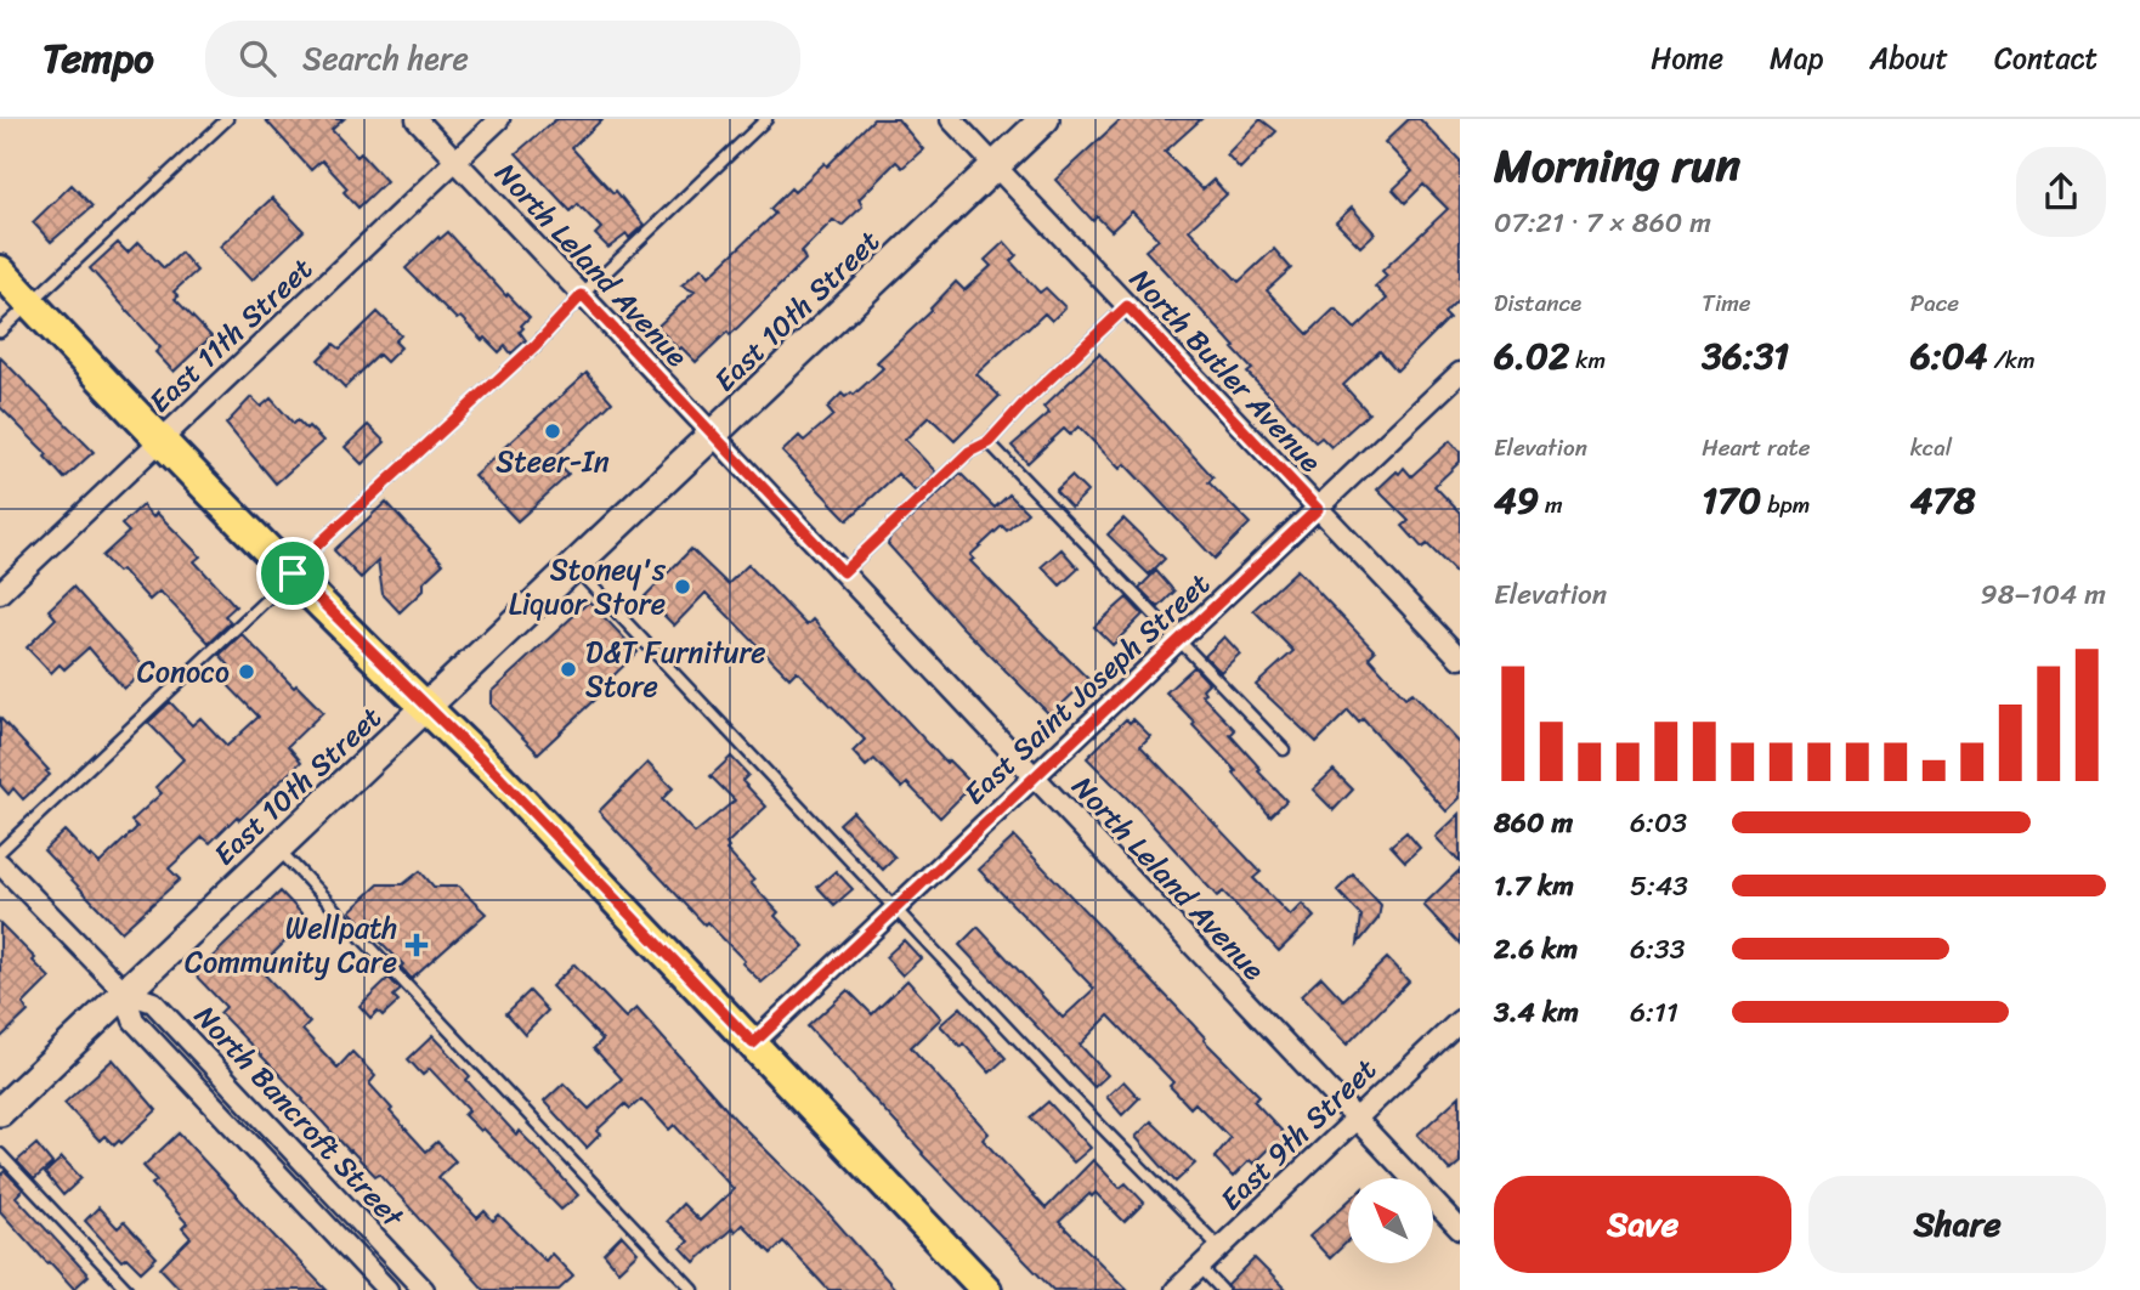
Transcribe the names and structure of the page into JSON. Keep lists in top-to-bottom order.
{
  "streets": {
    "main road": ["East 10th Street"],
    "street": [
      "North Leland Avenue",
      "East 11th Street",
      "North Butler Avenue",
      "East Saint Joseph Street",
      "North Bancroft Street",
      "East 9th Street"
    ]
  },
  "crossings": [
    ["North Leland Avenue", "East 10th Street"],
    ["North Leland Avenue", "East 11th Street"],
    ["North Leland Avenue", "East Saint Joseph Street"],
    ["North Leland Avenue", "East 9th Street"],
    ["East 10th Street", "North Butler Avenue"],
    ["East 10th Street", "North Bancroft Street"],
    ["North Butler Avenue", "East Saint Joseph Street"]
  ],
  "places": {
    "other": [
      "Steer-In",
      "Stoney's Liquor Store",
      "D&T Furniture Store",
      "Conoco"
    ],
    "health": ["Wellpath Community Care"]
  },
  "north": "top left",
  "page": {
    "header": "Tempo",
    "search": "Search here",
    "nav": [
      "Home",
      "Map",
      "About",
      "Contact"
    ],
    "heading": ["Morning run", "07:21 · 7 × 860 m"],
    "stats": [
      ["Distance", "6.02 km"],
      ["Time", "36:31"],
      ["Pace", "6:04 /km"],
      ["Elevation", "49 m"],
      ["Heart rate", "170 bpm"],
      ["kcal", "478"]
    ],
    "chart": ["Elevation", "98–104 m"],
    "list": [
      {
        "name": "860 m",
        "note": "6:03"
      },
      {
        "name": "1.7 km",
        "note": "5:43"
      },
      {
        "name": "2.6 km",
        "note": "6:33"
      },
      {
        "name": "3.4 km",
        "note": "6:11"
      }
    ],
    "buttons": ["Save", "Share"]
  }
}
